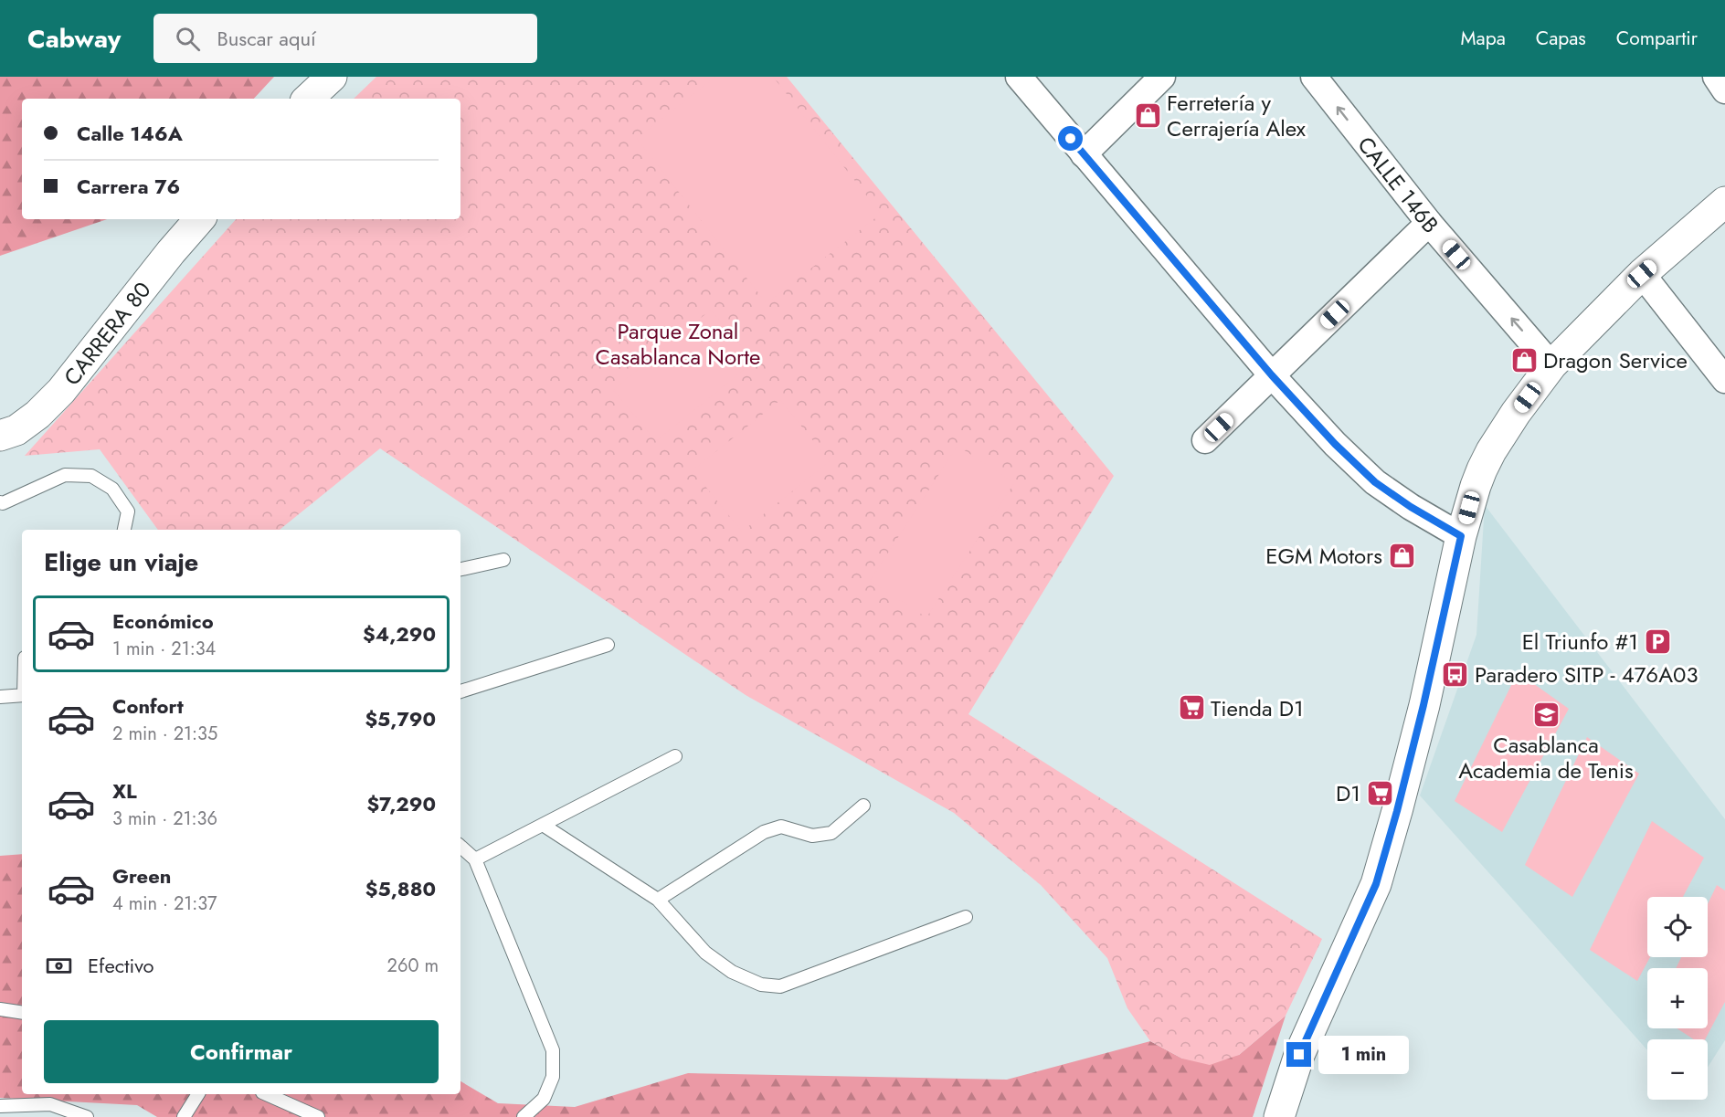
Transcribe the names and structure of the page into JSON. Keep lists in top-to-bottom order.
{
  "streets": {
    "street": ["CALLE 146B", "CARRERA 80"]
  },
  "parks": ["Parque Zonal Casablanca Norte"],
  "places": {
    "shop": ["Ferretería y Cerrajería Alex", "Dragon Service", "EGM Motors"],
    "parking": ["El Triunfo #1"],
    "bus stop": ["Paradero SITP - 476A03"],
    "supermarket": ["Tienda D1", "D1"],
    "school or university": ["Casablanca Academia de Tenis"]
  },
  "page": {
    "header": "Cabway",
    "search": "Buscar aquí",
    "nav": ["Mapa", "Capas", "Compartir"],
    "banner": ["Calle 146A", "Carrera 76"],
    "heading": "Elige un viaje",
    "list": [
      {
        "name": "Económico",
        "note": "1 min · 21:34",
        "value": "$4,290"
      },
      {
        "name": "Confort",
        "note": "2 min · 21:35",
        "value": "$5,790"
      },
      {
        "name": "XL",
        "note": "3 min · 21:36",
        "value": "$7,290"
      },
      {
        "name": "Green",
        "note": "4 min · 21:37",
        "value": "$5,880"
      }
    ],
    "map_buttons": ["+", "−"],
    "pay": ["Efectivo", "260 m"],
    "buttons": "Confirmar",
    "bubble": "1 min"
  }
}
